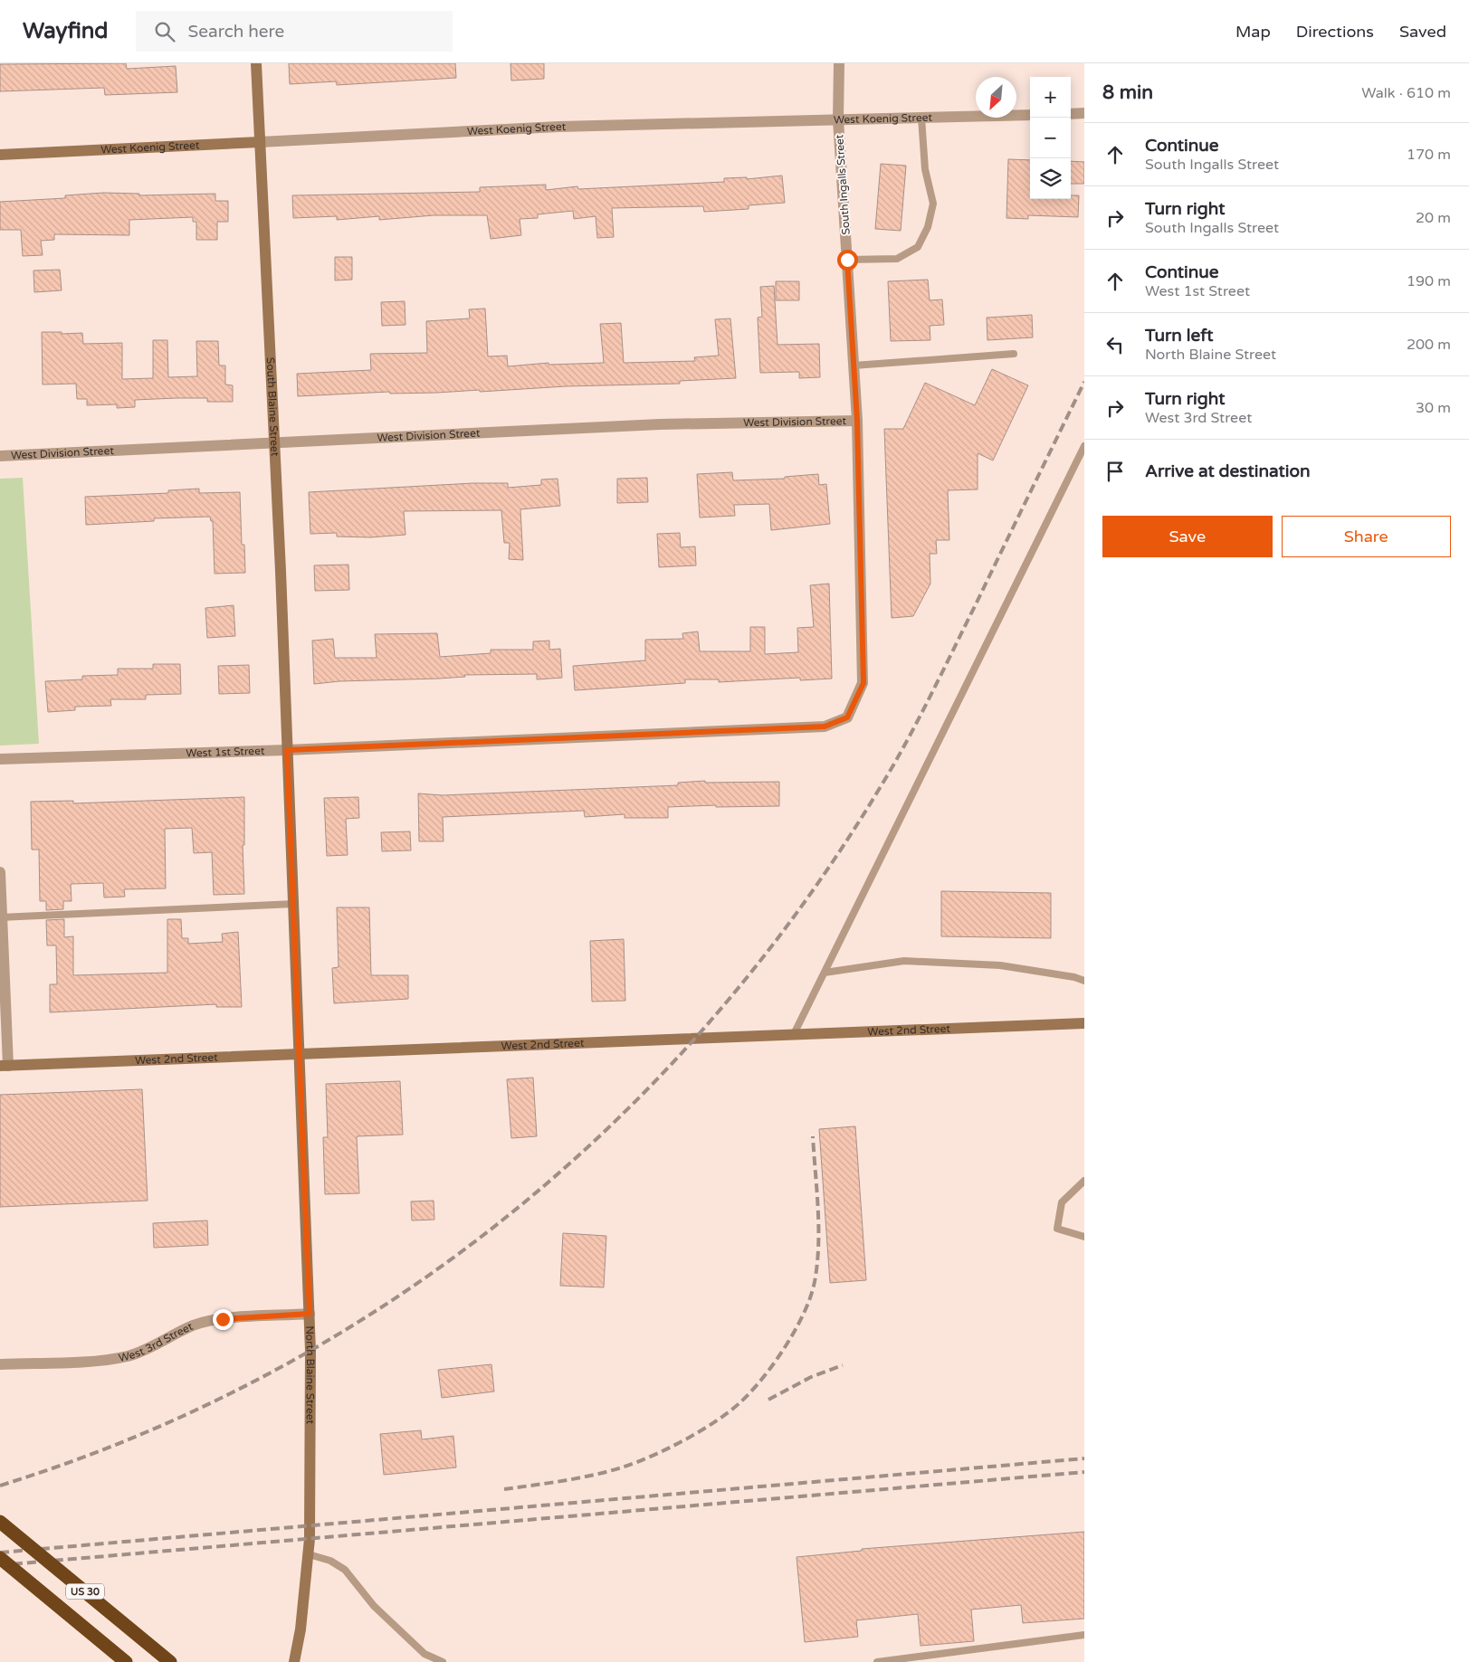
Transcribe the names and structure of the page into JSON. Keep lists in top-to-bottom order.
{
  "streets": {
    "highway": ["US 30"],
    "street": [
      "West Koenig Street",
      "South Ingalls Street",
      "South Blaine Street",
      "West Division Street",
      "West 1st Street",
      "West 2nd Street",
      "West 3rd Street",
      "North Blaine Street"
    ]
  },
  "crossings": [
    ["West Koenig Street", "South Ingalls Street"],
    ["West Koenig Street", "South Blaine Street"],
    ["South Ingalls Street", "West Division Street"],
    ["South Ingalls Street", "West 1st Street"],
    ["South Blaine Street", "West Division Street"],
    ["South Blaine Street", "West 1st Street"],
    ["South Blaine Street", "North Blaine Street"],
    ["West 1st Street", "North Blaine Street"],
    ["West 2nd Street", "North Blaine Street"],
    ["West 3rd Street", "North Blaine Street"]
  ],
  "north": "bottom left",
  "page": {
    "header": "Wayfind",
    "search": "Search here",
    "nav": ["Map", "Directions", "Saved"],
    "heading": ["8 min", "Walk · 610 m"],
    "map_buttons": ["+", "−"],
    "list": [
      ["Continue", "South Ingalls Street", "170 m"],
      ["Turn right", "South Ingalls Street", "20 m"],
      ["Continue", "West 1st Street", "190 m"],
      ["Turn left", "North Blaine Street", "200 m"],
      ["Turn right", "West 3rd Street", "30 m"],
      "Arrive at destination"
    ],
    "buttons": ["Save", "Share"]
  }
}
